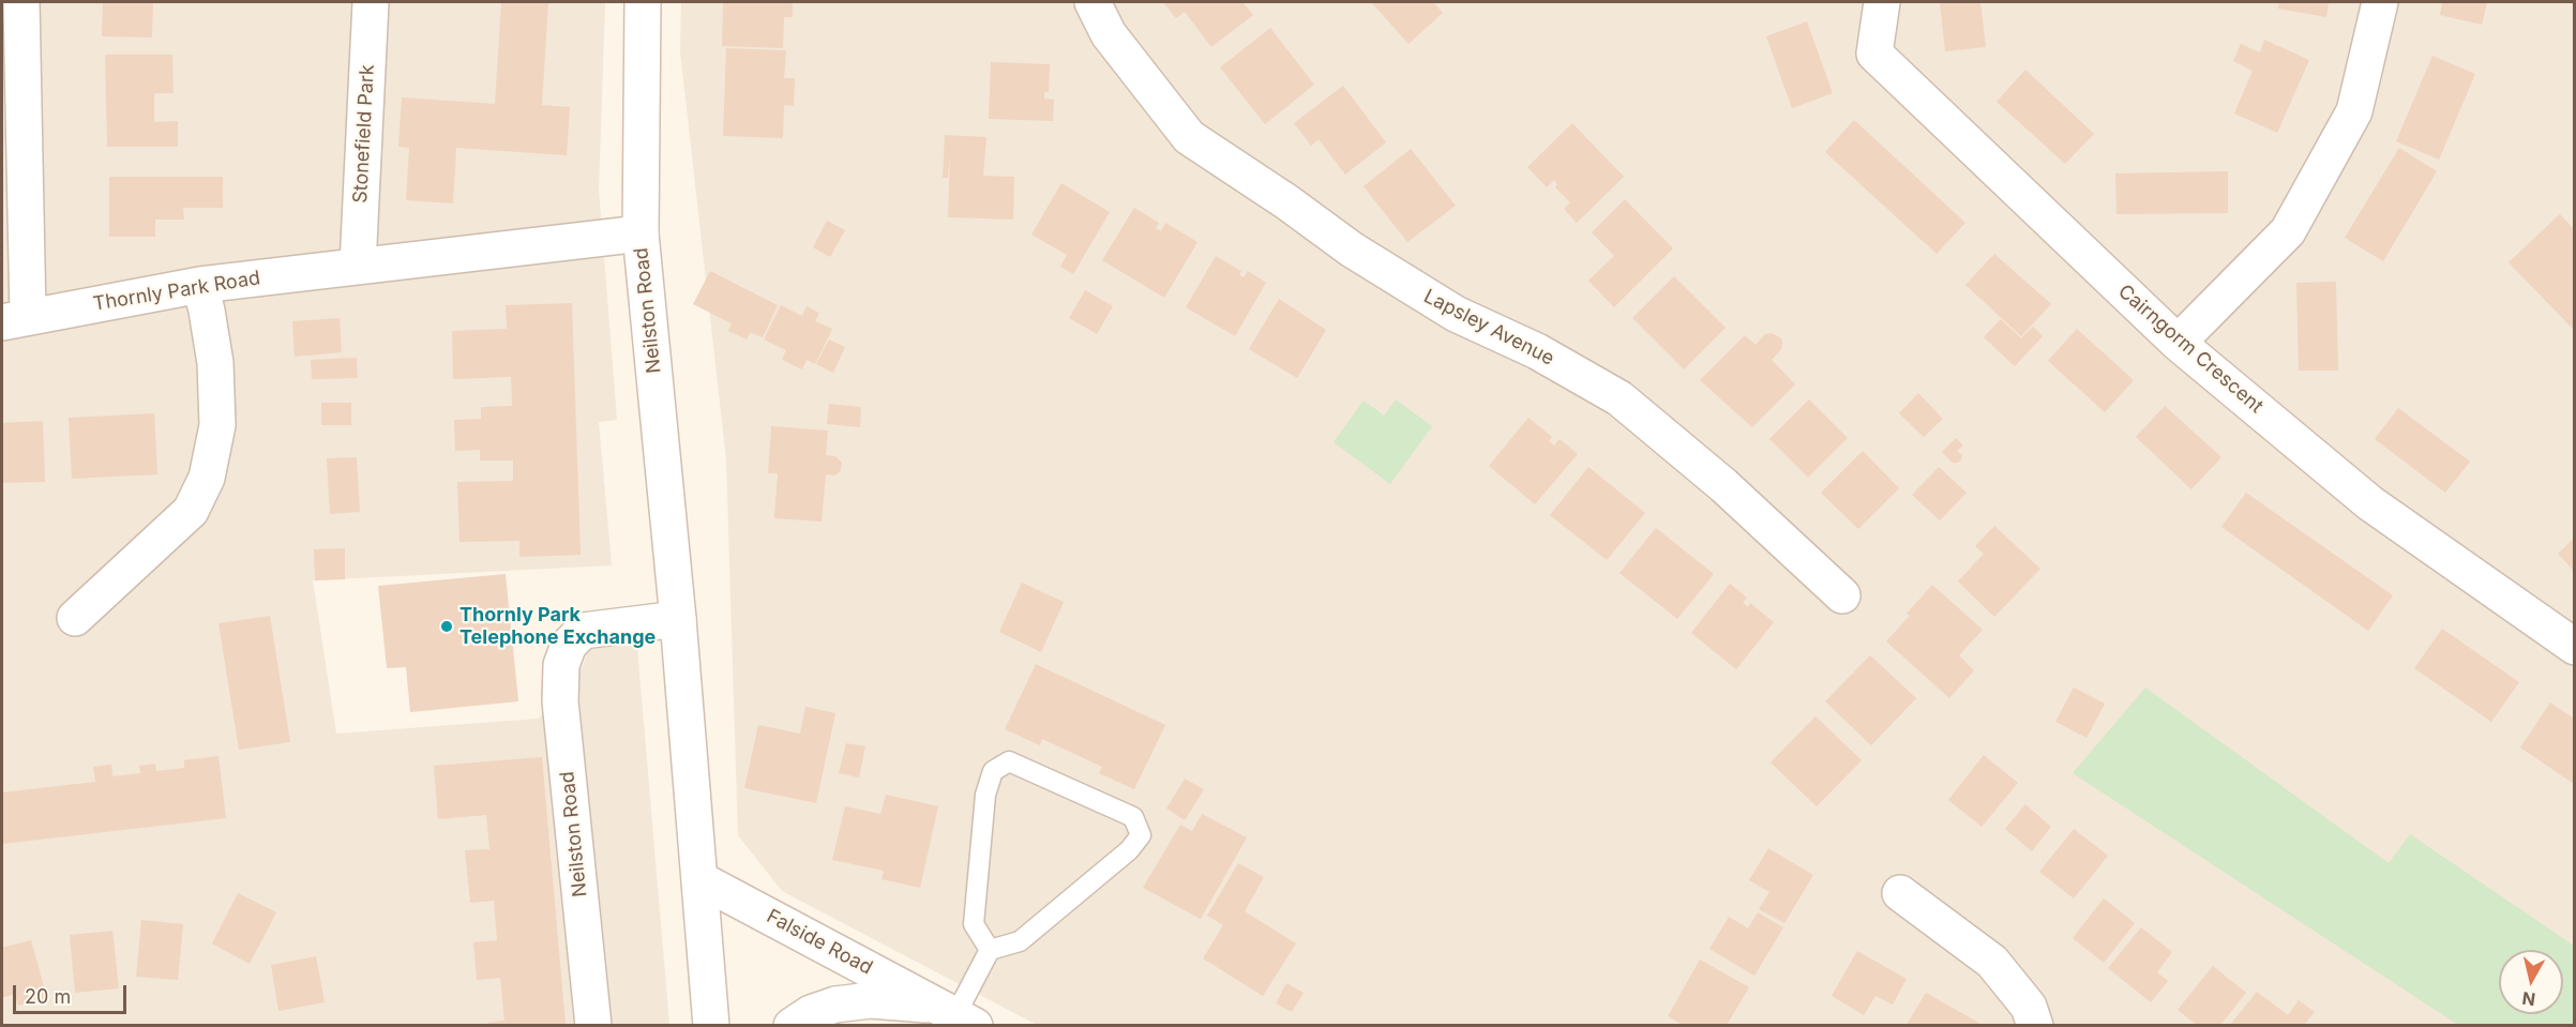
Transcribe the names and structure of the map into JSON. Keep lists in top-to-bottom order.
{
  "streets": {
    "street": [
      "Stonefield Park",
      "Thornly Park Road",
      "Neilston Road",
      "Lapsley Avenue",
      "Cairngorm Crescent",
      "Falside Road"
    ]
  },
  "crossings": [
    ["Stonefield Park", "Thornly Park Road"],
    ["Thornly Park Road", "Neilston Road"],
    ["Neilston Road", "Falside Road"]
  ],
  "places": ["Thornly Park Telephone Exchange"],
  "scale_bar": "20 m",
  "north": "bottom"
}
